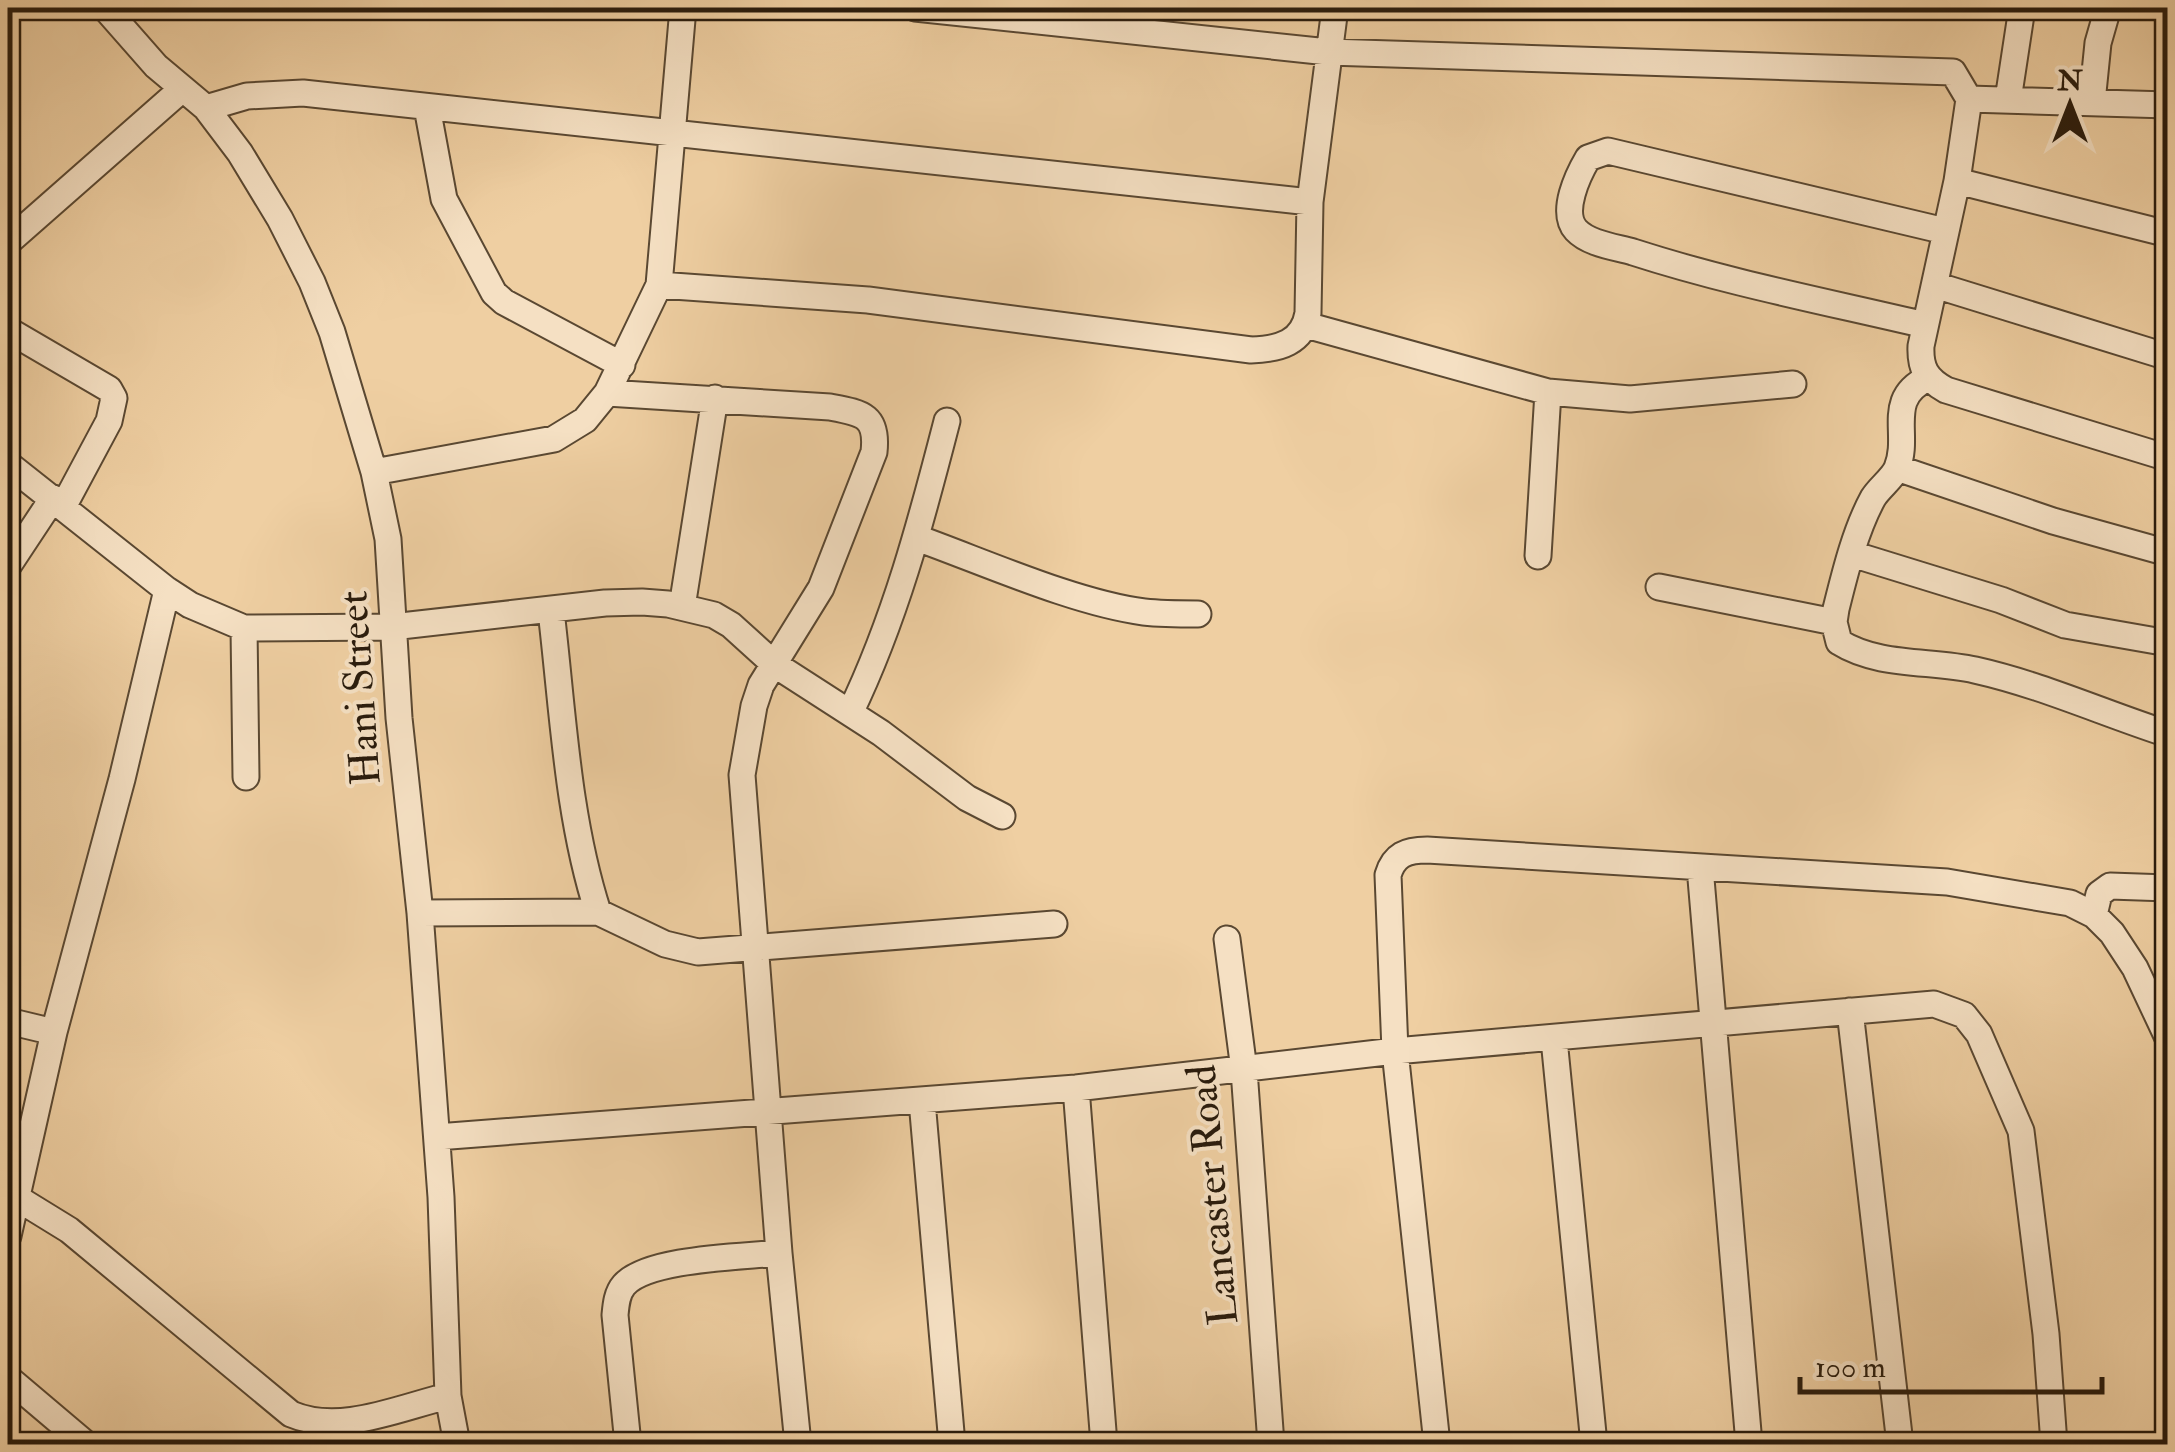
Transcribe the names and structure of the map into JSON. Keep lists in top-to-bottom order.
{
  "streets": {
    "street": ["Hani Street", "Lancaster Road"]
  },
  "scale_bar": "100 m",
  "north": "top"
}
